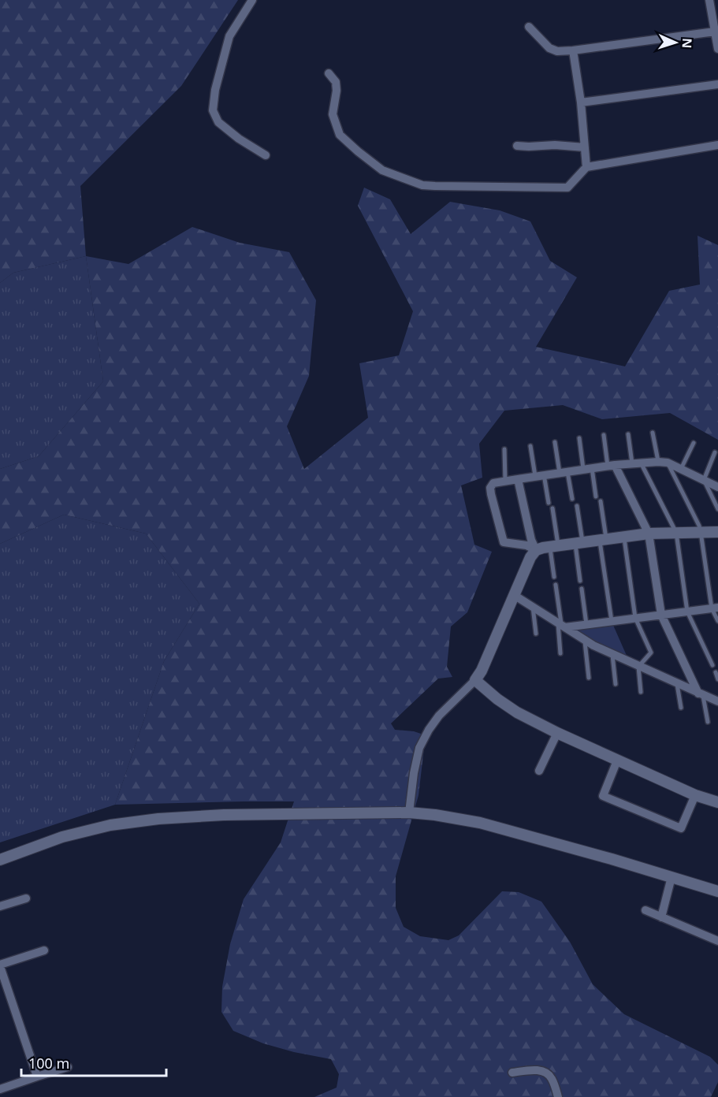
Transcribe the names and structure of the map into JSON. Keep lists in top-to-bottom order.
{
  "scale_bar": "100 m",
  "north": "right"
}
